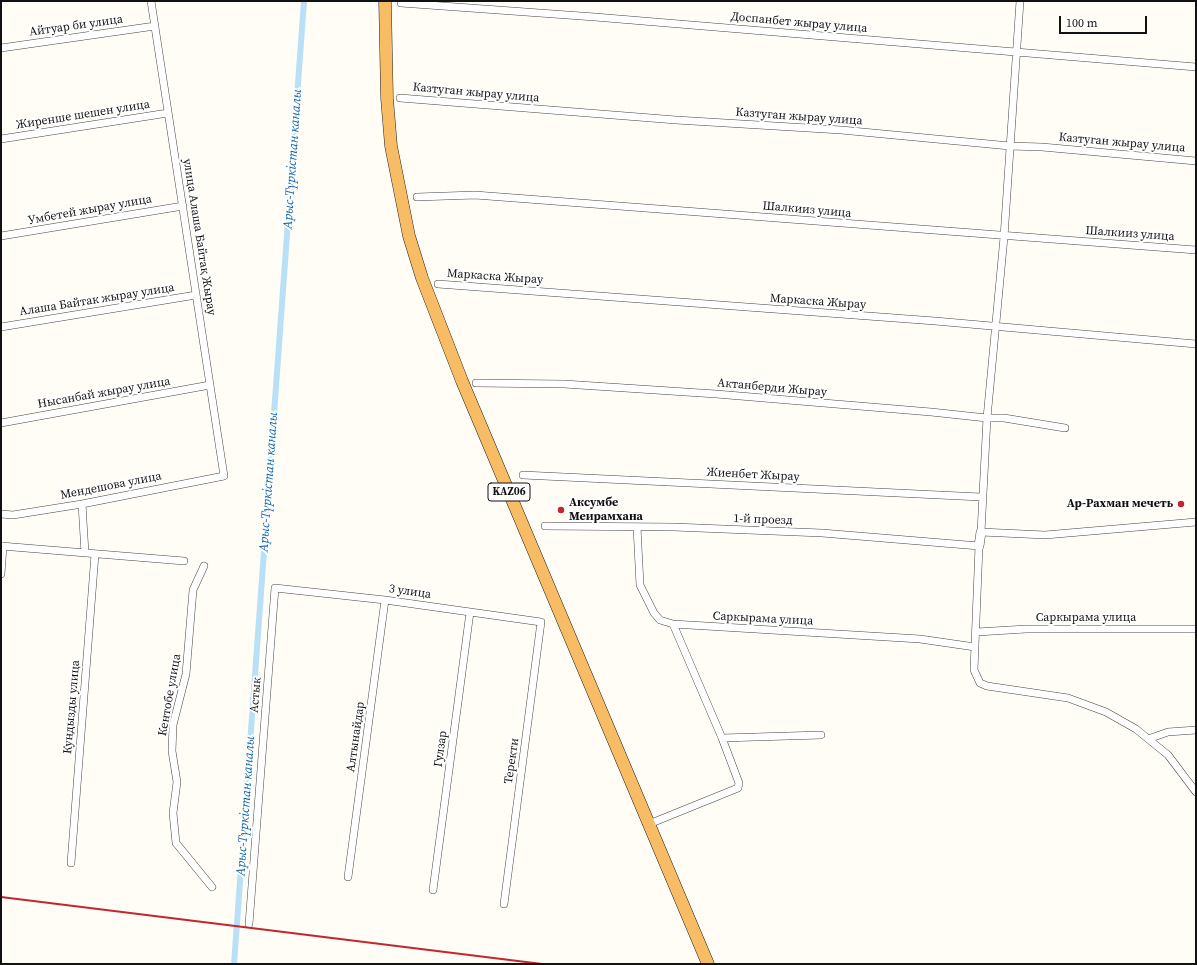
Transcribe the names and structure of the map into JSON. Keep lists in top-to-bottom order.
{
  "streets": {
    "highway": ["KАZ06"],
    "street": [
      "Доспанбет жырау улица",
      "Айтуар би улица",
      "Казтуган жырау улица",
      "Жиренше шешен улица",
      "Умбетей жырау улица",
      "Шалкииз улица",
      "улица Алаша Байтақ Жырау",
      "Маркаска Жырау",
      "Алаша Байтак жырау улица",
      "Актанберди Жырау",
      "Нысанбай жырау улица",
      "Жиенбет Жырау",
      "Мендешова улица",
      "1-й проезд",
      "3 улица",
      "Саркырама улица",
      "Кентобе улица",
      "Астык",
      "Кундызды улица",
      "Алтынайдар",
      "Гулзар",
      "Теректи"
    ]
  },
  "crossings": [
    ["Айтуар би улица", "улица Алаша Байтақ Жырау"],
    ["Жиренше шешен улица", "улица Алаша Байтақ Жырау"],
    ["Умбетей жырау улица", "улица Алаша Байтақ Жырау"],
    ["улица Алаша Байтақ Жырау", "Алаша Байтак жырау улица"],
    ["улица Алаша Байтақ Жырау", "Нысанбай жырау улица"],
    ["улица Алаша Байтақ Жырау", "Мендешова улица"],
    ["3 улица", "Астык"],
    ["3 улица", "Алтынайдар"],
    ["3 улица", "Гулзар"],
    ["3 улица", "Теректи"]
  ],
  "water": ["Арыс-Түркістан каналы"],
  "places": ["Ар-Рахман мечеть", "Аксумбе Меирамхана"],
  "scale_bar": "100 m"
}
